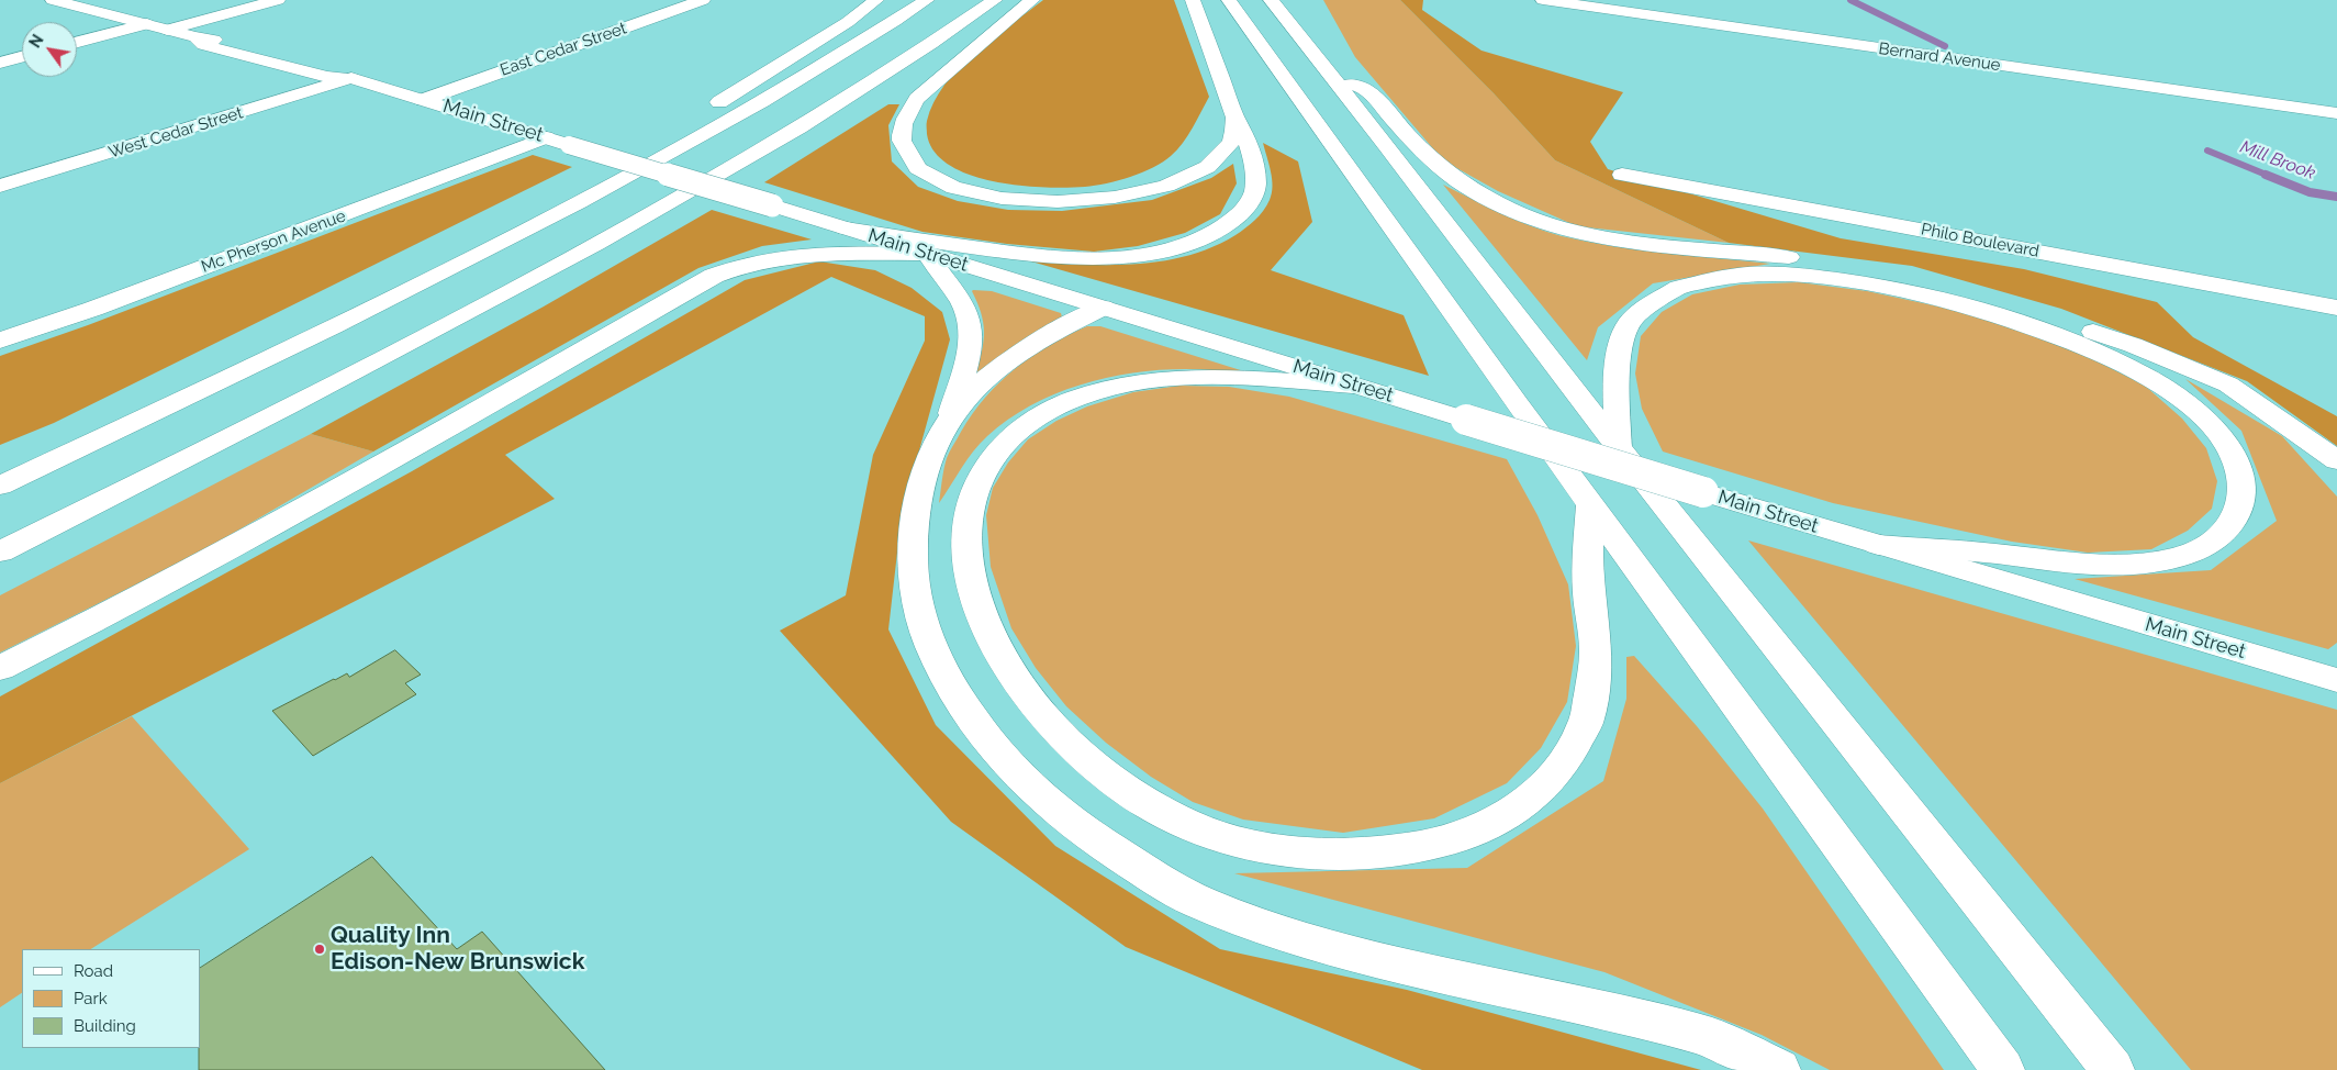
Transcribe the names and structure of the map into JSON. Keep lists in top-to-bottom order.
{
  "streets": {
    "main road": [
      "East Cedar Street",
      "Bernard Avenue",
      "Main Street",
      "West Cedar Street",
      "Philo Boulevard",
      "Mc Pherson Avenue"
    ]
  },
  "crossings": [
    ["East Cedar Street", "Main Street"],
    ["Main Street", "West Cedar Street"],
    ["Main Street", "Mc Pherson Avenue"]
  ],
  "water": ["Mill Brook"],
  "places": ["Quality Inn Edison-New Brunswick"],
  "legend": ["Road", "Park", "Building"],
  "north": "top left"
}
